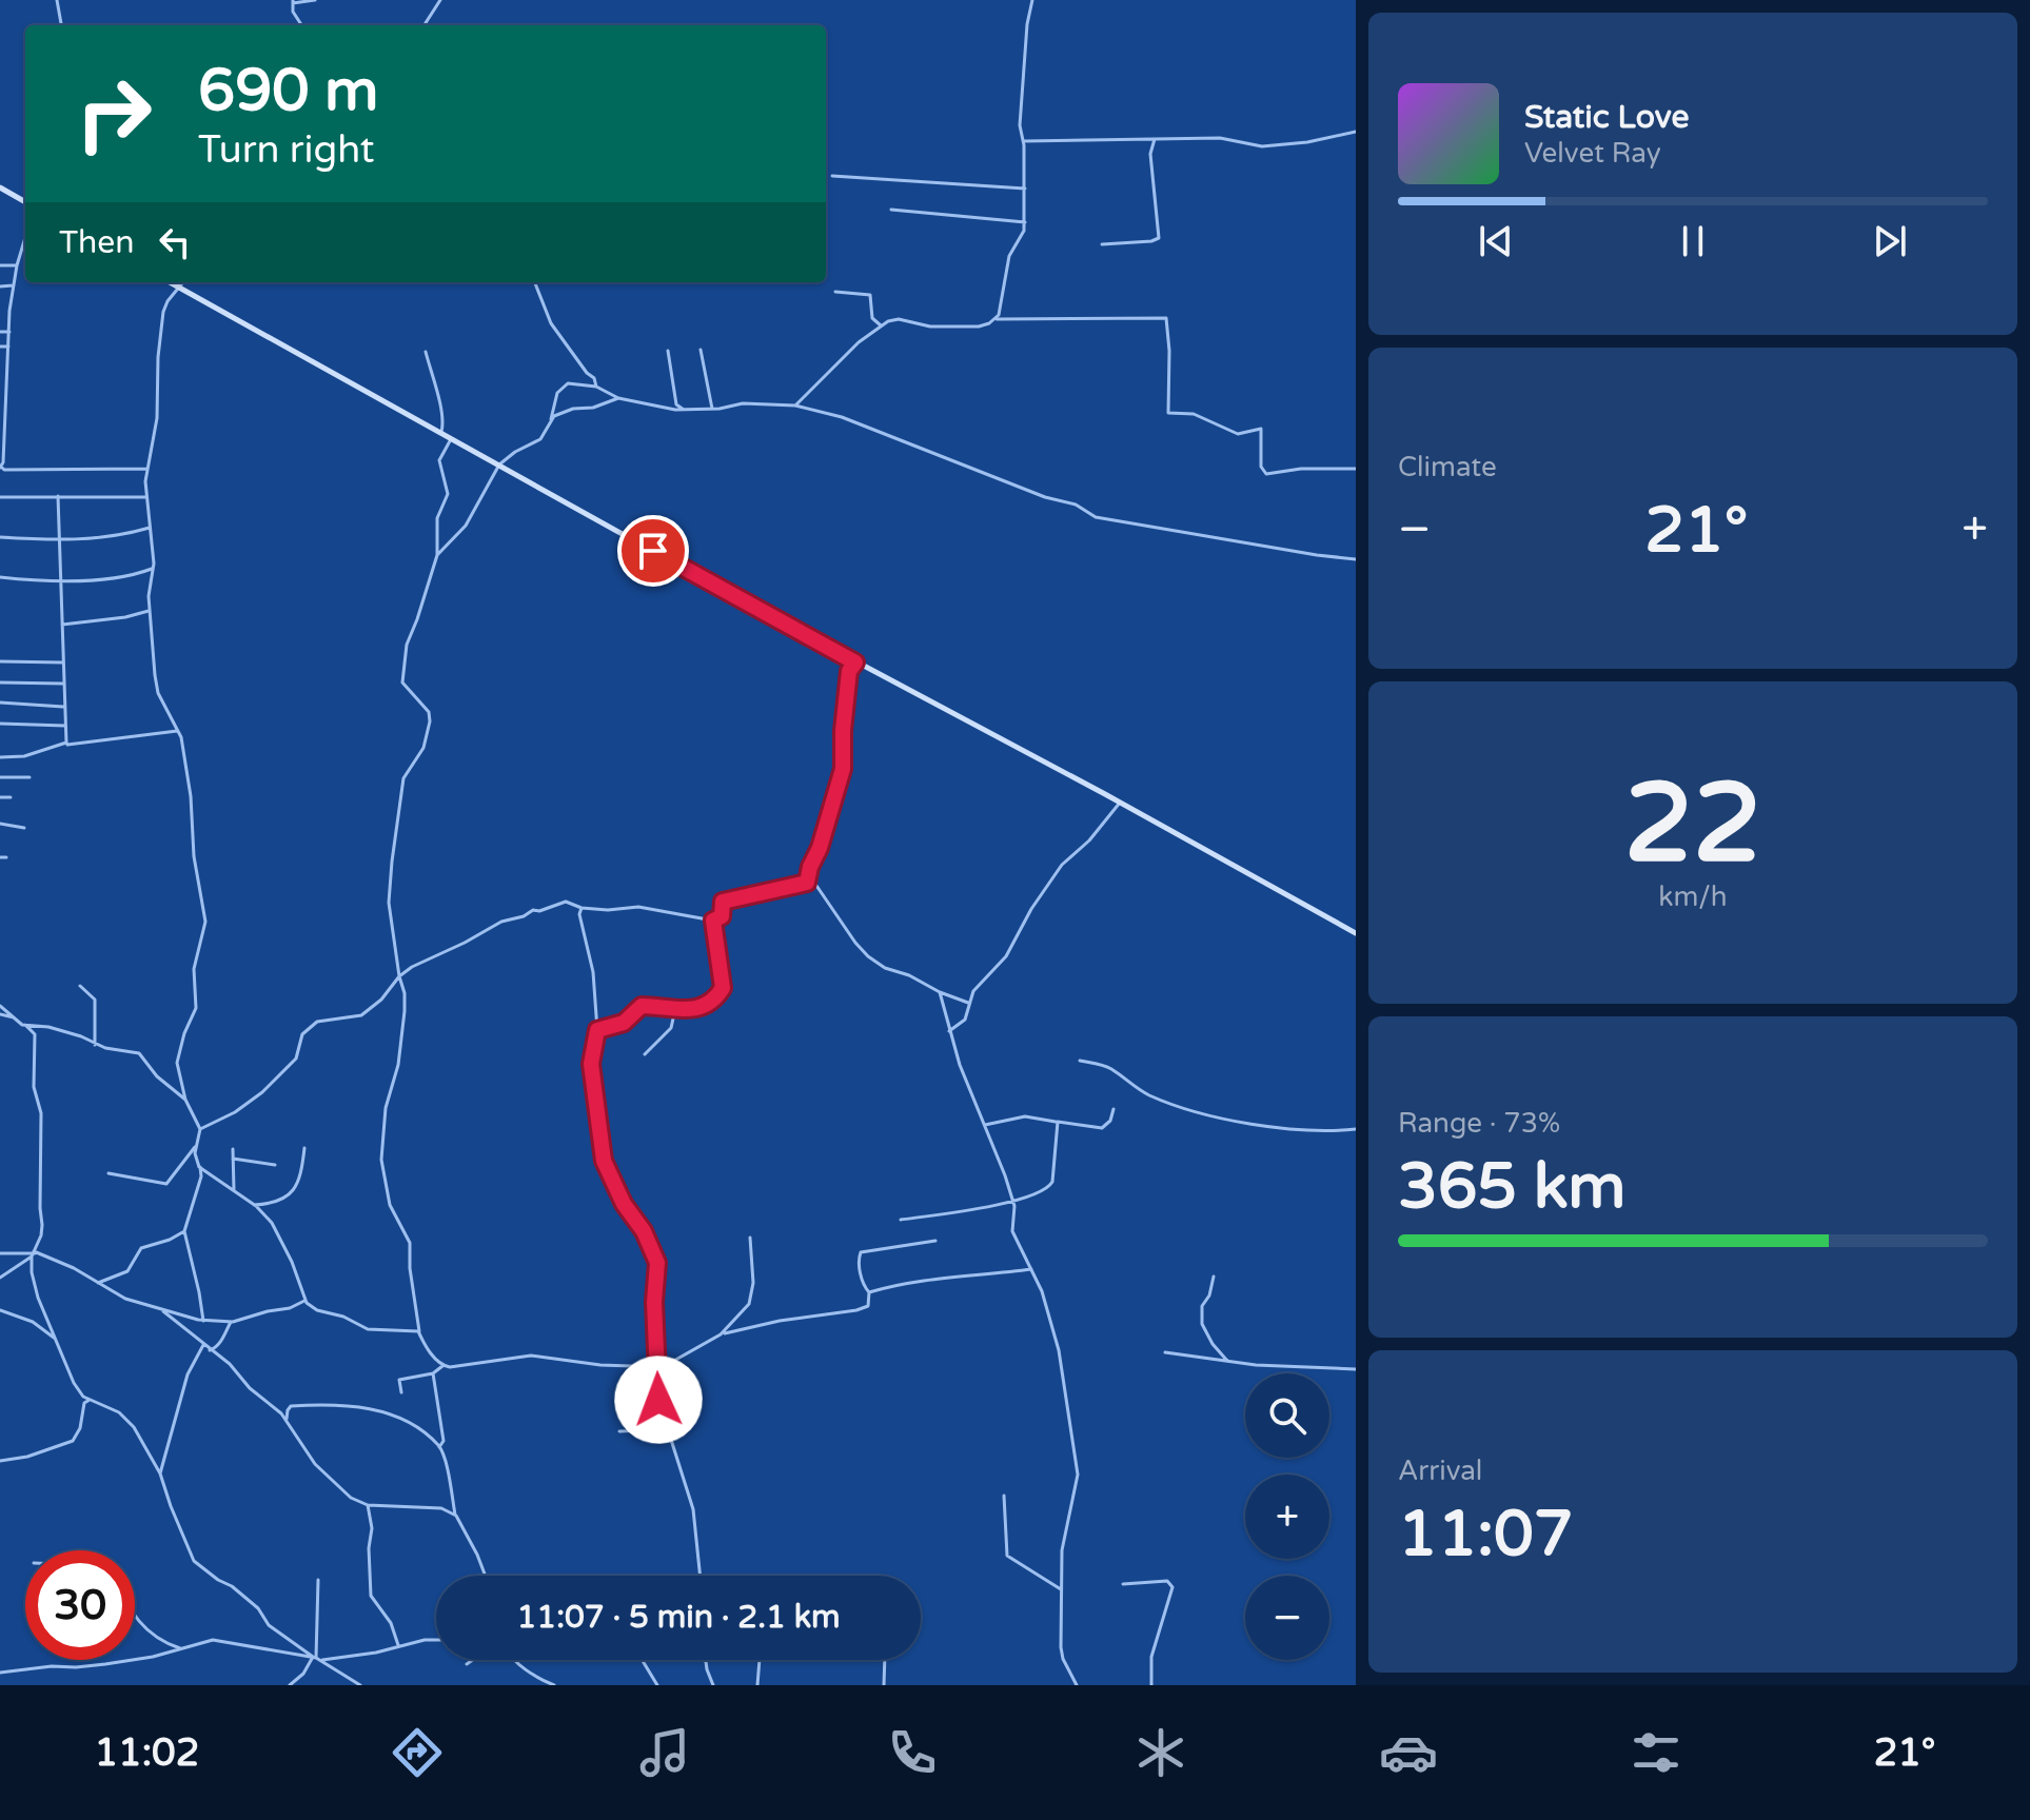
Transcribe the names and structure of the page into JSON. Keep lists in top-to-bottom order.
{
  "page": {
    "turn": ["690 m", "Turn right"],
    "song": ["Static Love", "Velvet Ray"],
    "then": "Then",
    "tile": [
      "Climate",
      ["22", "km/h"],
      ["Range · 73%", "365 km"],
      ["Arrival", "11:07"]
    ],
    "heat": ["−", "21°", "+"],
    "map_buttons": ["+", "−"],
    "limit": "30",
    "trip": "11:07 · 5 min · 2.1 km",
    "tabs": ["11:02", "21°"]
  }
}
